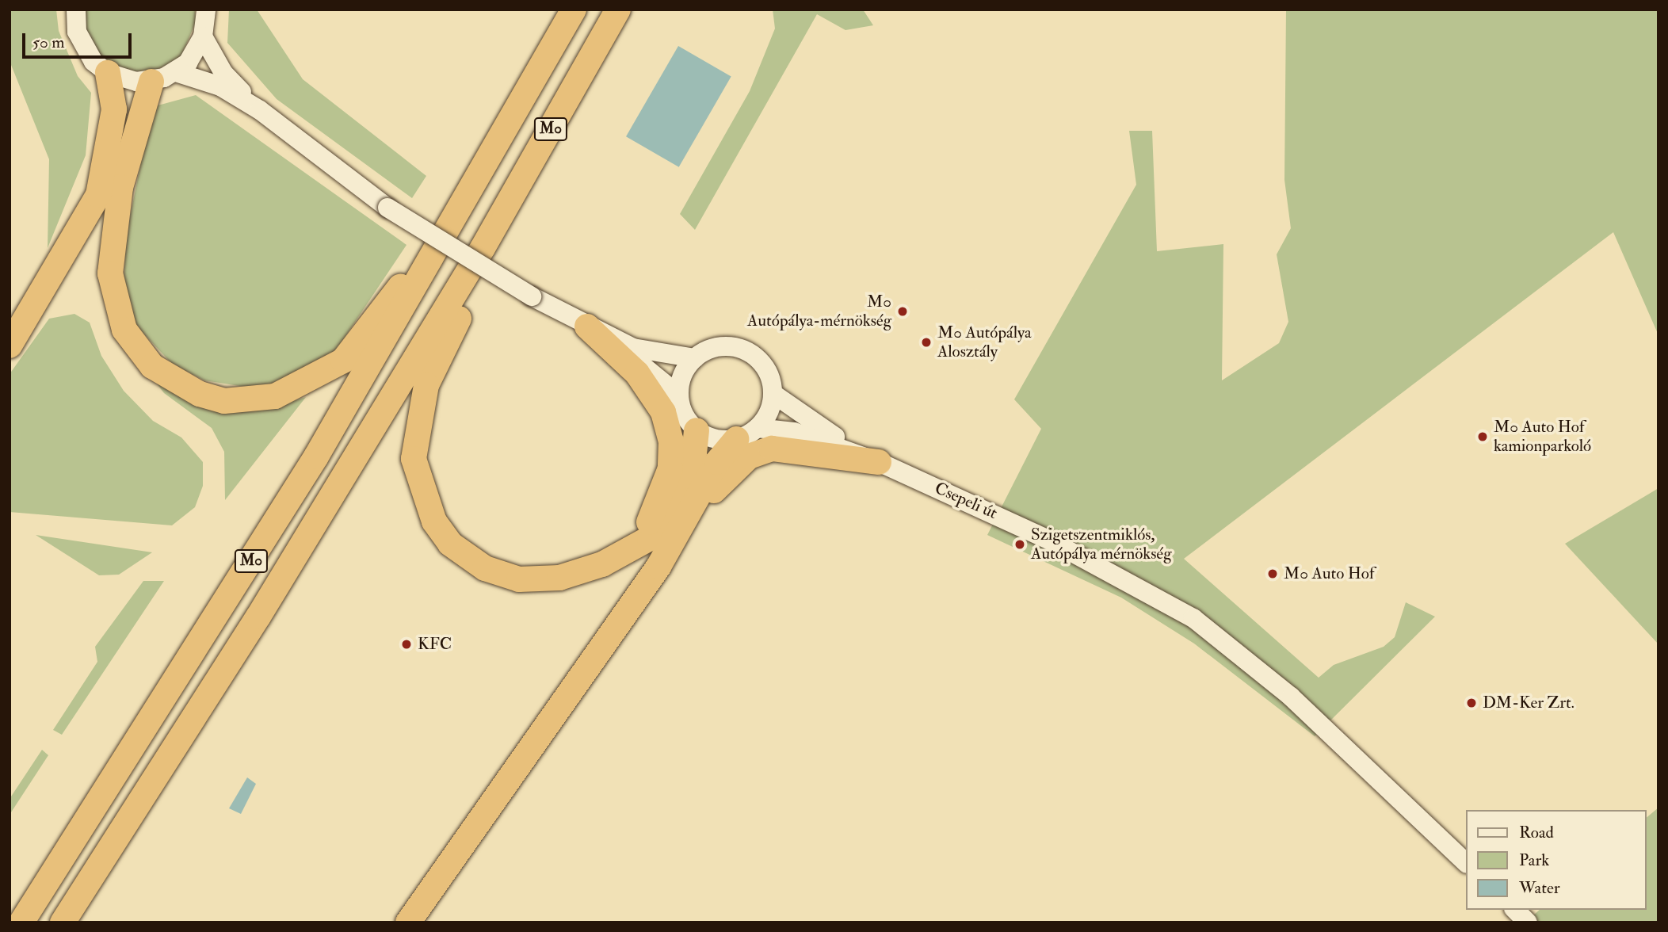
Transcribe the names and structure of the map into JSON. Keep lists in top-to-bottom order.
{
  "streets": {
    "highway": ["M0"],
    "street": ["Csepeli út"]
  },
  "places": [
    "M0 Autópálya-mérnökség",
    "M0 Autópálya Alosztály",
    "M0 Auto Hof kamionparkoló",
    "Szigetszentmiklós, Autópálya mérnökség",
    "M0 Auto Hof",
    "KFC",
    "DM-Ker Zrt."
  ],
  "legend": ["Road", "Park", "Water"],
  "scale_bar": "50 m"
}
